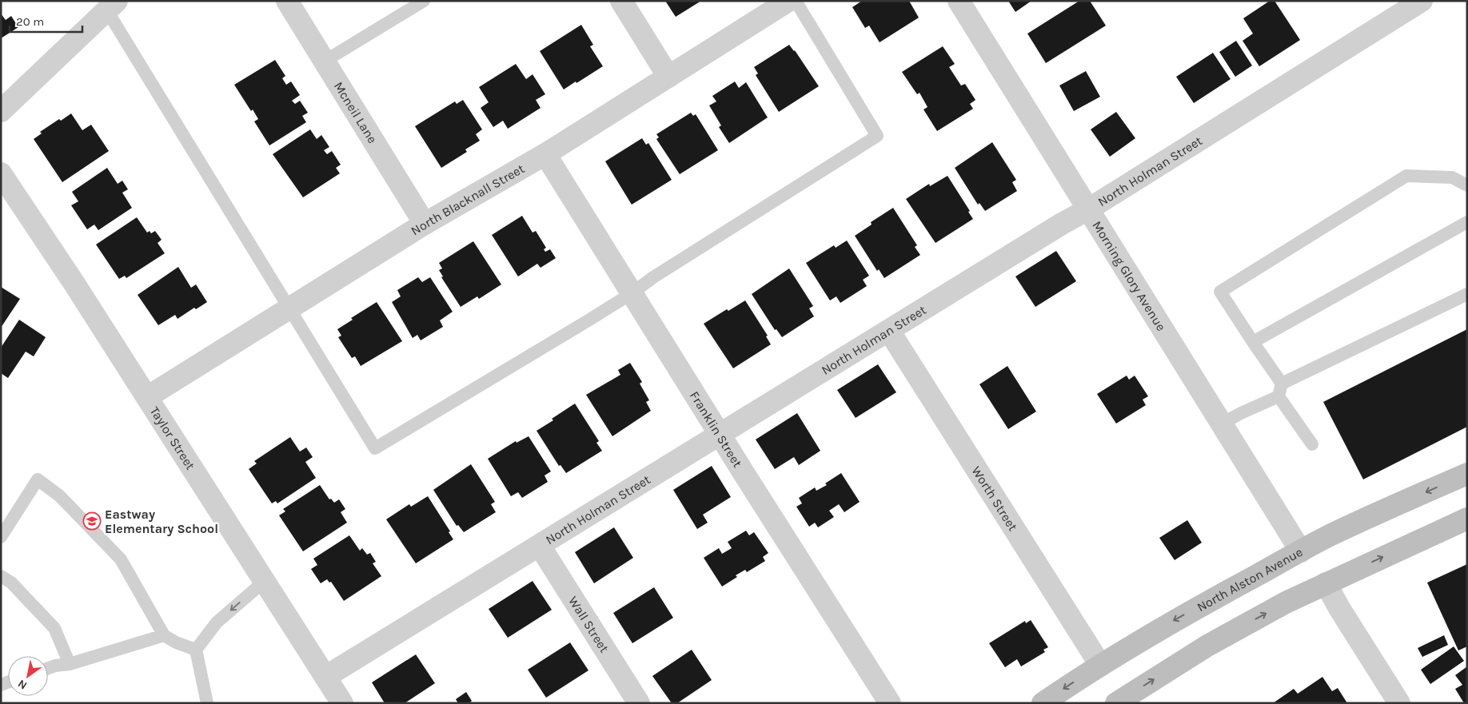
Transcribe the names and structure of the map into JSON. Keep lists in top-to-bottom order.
{
  "streets": {
    "main road": ["North Alston Avenue"],
    "street": [
      "Mcneil Lane",
      "North Holman Street",
      "North Blacknall Street",
      "Morning Glory Avenue",
      "Franklin Street",
      "Taylor Street",
      "Worth Street",
      "Wall Street"
    ]
  },
  "crossings": [
    ["Mcneil Lane", "North Blacknall Street"],
    ["North Holman Street", "Morning Glory Avenue"],
    ["North Holman Street", "Franklin Street"],
    ["North Holman Street", "Taylor Street"],
    ["North Holman Street", "Worth Street"],
    ["North Holman Street", "Wall Street"],
    ["North Blacknall Street", "Franklin Street"],
    ["North Blacknall Street", "Taylor Street"],
    ["Morning Glory Avenue", "North Alston Avenue"],
    ["Worth Street", "North Alston Avenue"]
  ],
  "places": {
    "school or university": ["Eastway Elementary School"]
  },
  "scale_bar": "20 m",
  "north": "bottom left"
}
